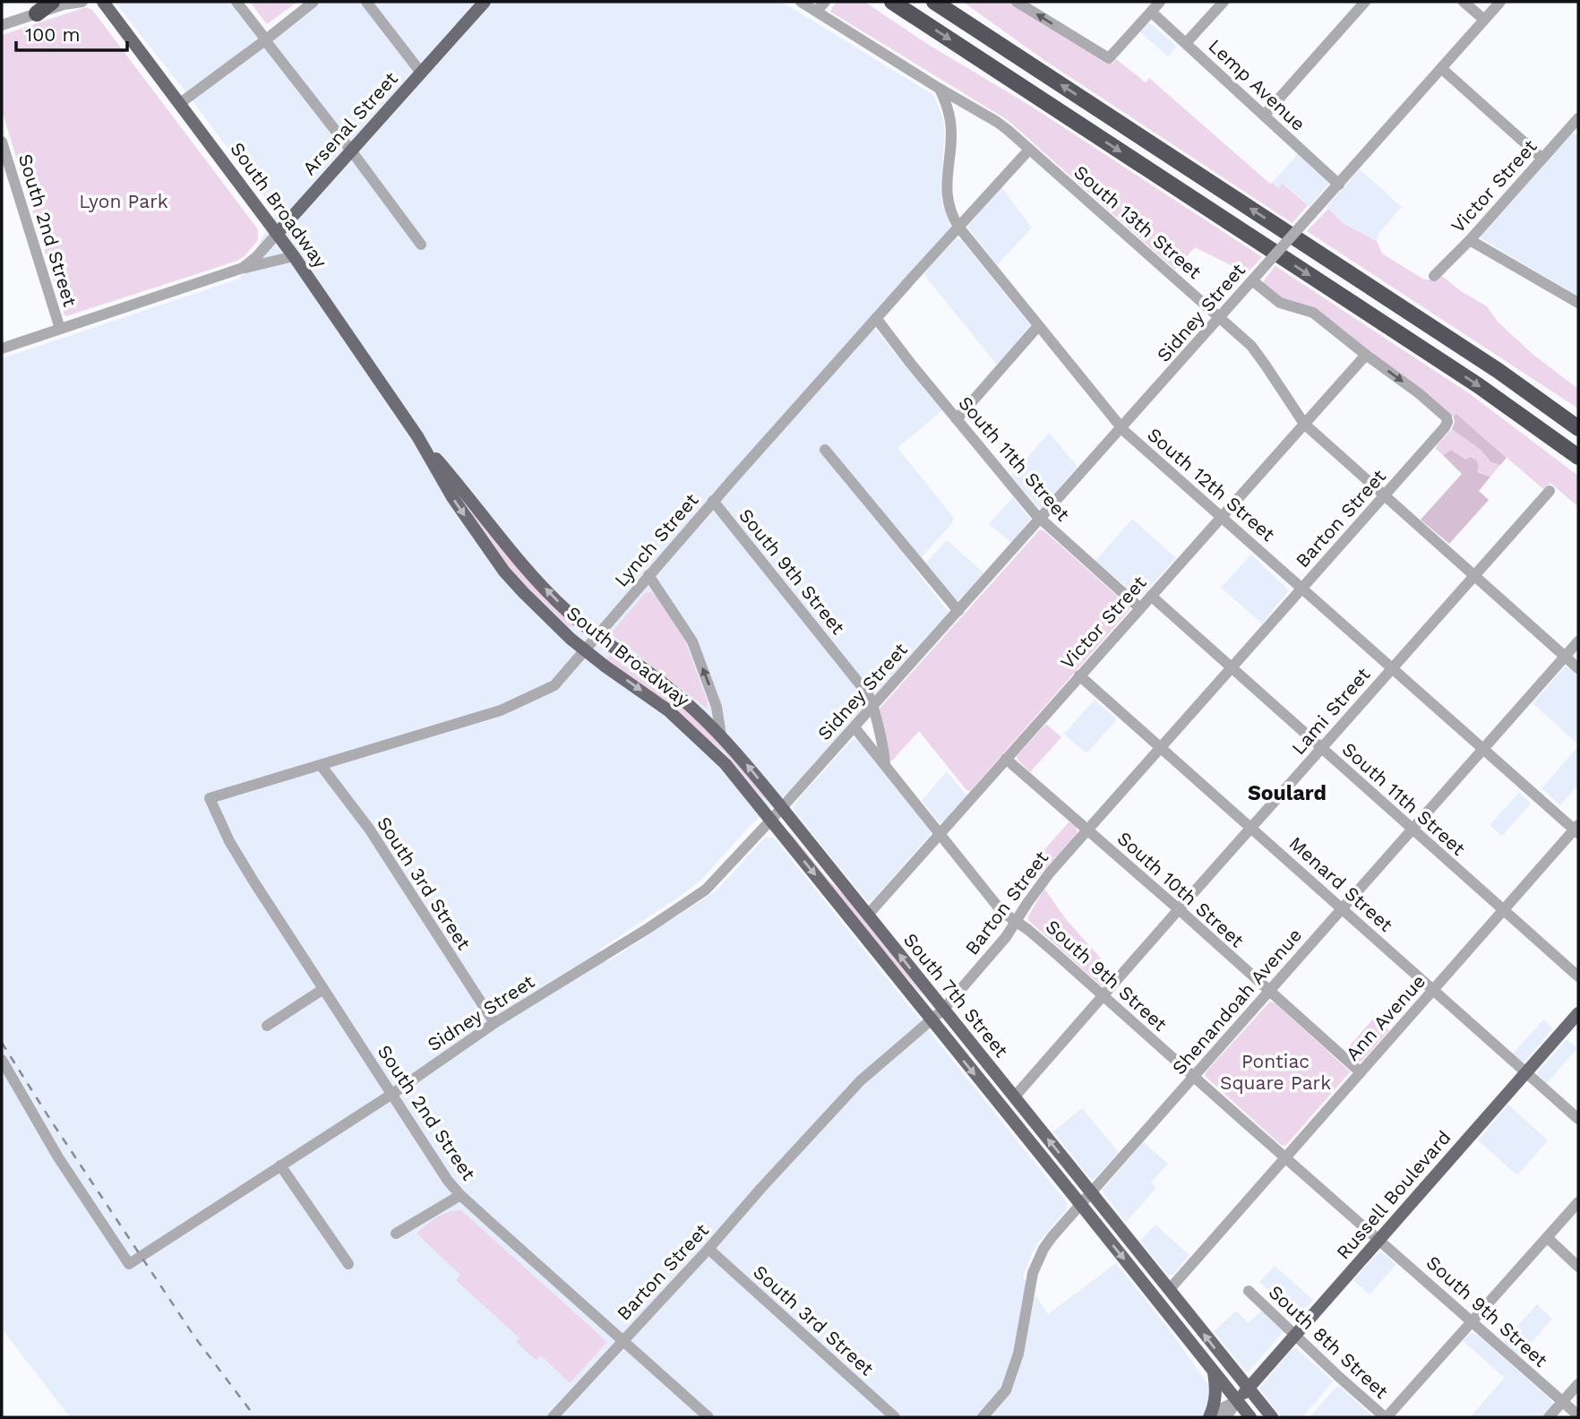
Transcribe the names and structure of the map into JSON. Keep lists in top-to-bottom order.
{
  "streets": {
    "main road": [
      "Arsenal Street",
      "South Broadway",
      "South 7th Street",
      "Russell Boulevard"
    ],
    "street": [
      "Lemp Avenue",
      "Victor Street",
      "South 13th Street",
      "South 2nd Street",
      "Sidney Street",
      "South 11th Street",
      "South 12th Street",
      "Barton Street",
      "Lynch Street",
      "South 9th Street",
      "Lami Street",
      "South 3rd Street",
      "Menard Street",
      "South 10th Street",
      "Shenandoah Avenue",
      "Ann Avenue",
      "South 8th Street"
    ]
  },
  "crossings": [
    ["Lemp Avenue", "Sidney Street"],
    ["Arsenal Street", "South Broadway"],
    ["Arsenal Street", "South 2nd Street"],
    ["Victor Street", "South 13th Street"],
    ["Victor Street", "South 11th Street"],
    ["Victor Street", "South 12th Street"],
    ["Victor Street", "Barton Street"],
    ["Victor Street", "South 9th Street"],
    ["Victor Street", "Menard Street"],
    ["Victor Street", "South 10th Street"],
    ["Victor Street", "South 7th Street"],
    ["South Broadway", "Lynch Street"],
    ["South Broadway", "South 7th Street"],
    ["South 13th Street", "Sidney Street"],
    ["South 13th Street", "South 12th Street"],
    ["South 13th Street", "Barton Street"],
    ["South 13th Street", "Lynch Street"],
    ["South 13th Street", "Lami Street"],
    ["South 13th Street", "Shenandoah Avenue"],
    ["South 2nd Street", "Sidney Street"],
    ["South 2nd Street", "Barton Street"],
    ["South 2nd Street", "Lynch Street"],
    ["Sidney Street", "South 11th Street"],
    ["Sidney Street", "South 12th Street"],
    ["Sidney Street", "South 9th Street"],
    ["Sidney Street", "South 3rd Street"],
    ["Sidney Street", "South 7th Street"],
    ["South 11th Street", "Barton Street"],
    ["South 11th Street", "Lynch Street"],
    ["South 11th Street", "Lami Street"],
    ["South 11th Street", "Shenandoah Avenue"],
    ["South 11th Street", "Ann Avenue"],
    ["South 12th Street", "Barton Street"],
    ["South 12th Street", "Lynch Street"],
    ["South 12th Street", "Lami Street"],
    ["South 12th Street", "Shenandoah Avenue"],
    ["South 12th Street", "Ann Avenue"],
    ["Barton Street", "South 9th Street"],
    ["Barton Street", "South 3rd Street"],
    ["Barton Street", "Menard Street"],
    ["Barton Street", "South 10th Street"],
    ["Barton Street", "South 7th Street"],
    ["Lynch Street", "South 9th Street"],
    ["Lynch Street", "South 3rd Street"],
    ["South 9th Street", "Lami Street"],
    ["South 9th Street", "Shenandoah Avenue"],
    ["South 9th Street", "Ann Avenue"],
    ["South 9th Street", "Russell Boulevard"],
    ["Lami Street", "Menard Street"],
    ["Lami Street", "South 10th Street"],
    ["Lami Street", "South 7th Street"],
    ["Menard Street", "Shenandoah Avenue"],
    ["Menard Street", "Ann Avenue"],
    ["Menard Street", "Russell Boulevard"],
    ["South 10th Street", "Shenandoah Avenue"],
    ["South 10th Street", "Ann Avenue"],
    ["South 7th Street", "Shenandoah Avenue"],
    ["South 7th Street", "Ann Avenue"],
    ["South 7th Street", "Russell Boulevard"],
    ["Russell Boulevard", "South 8th Street"]
  ],
  "districts": ["Soulard"],
  "parks": ["Lyon Park", "Pontiac Square Park"],
  "scale_bar": "100 m"
}
